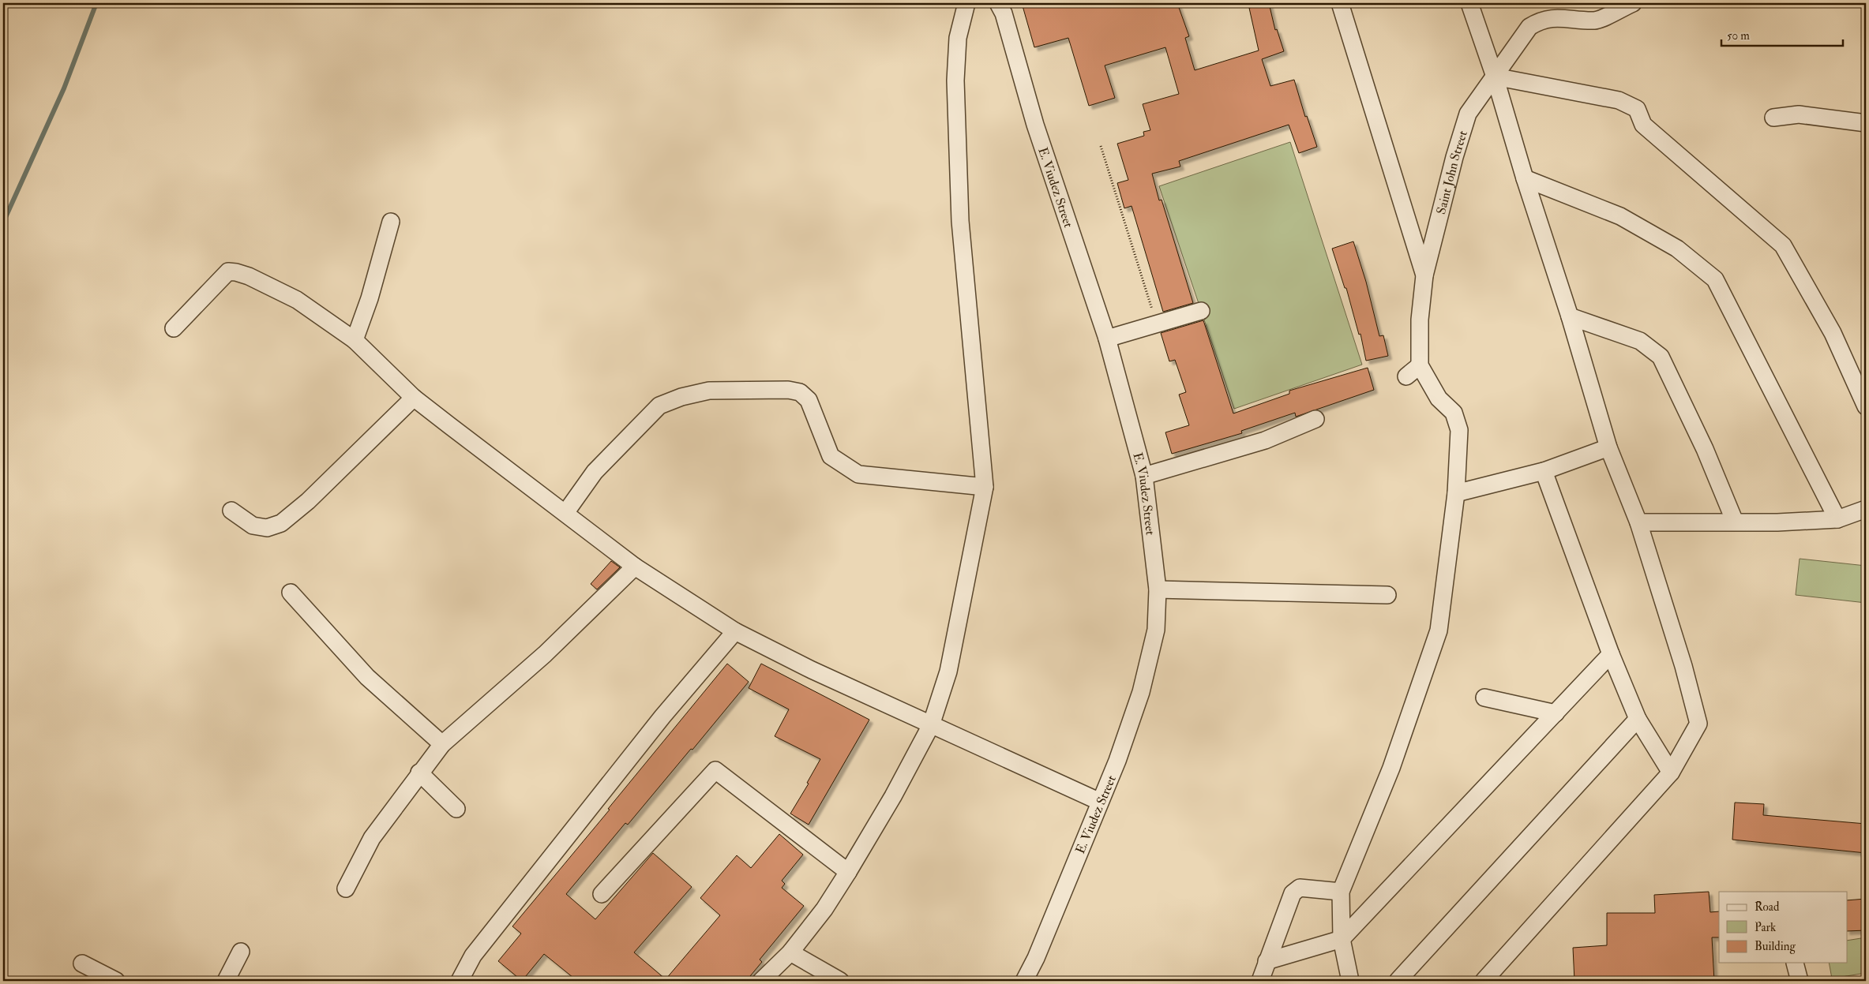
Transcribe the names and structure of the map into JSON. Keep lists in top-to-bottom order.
{
  "streets": {
    "street": ["Saint John Street", "E. Viudez Street"]
  },
  "legend": ["Road", "Park", "Building"],
  "scale_bar": "50 m"
}
